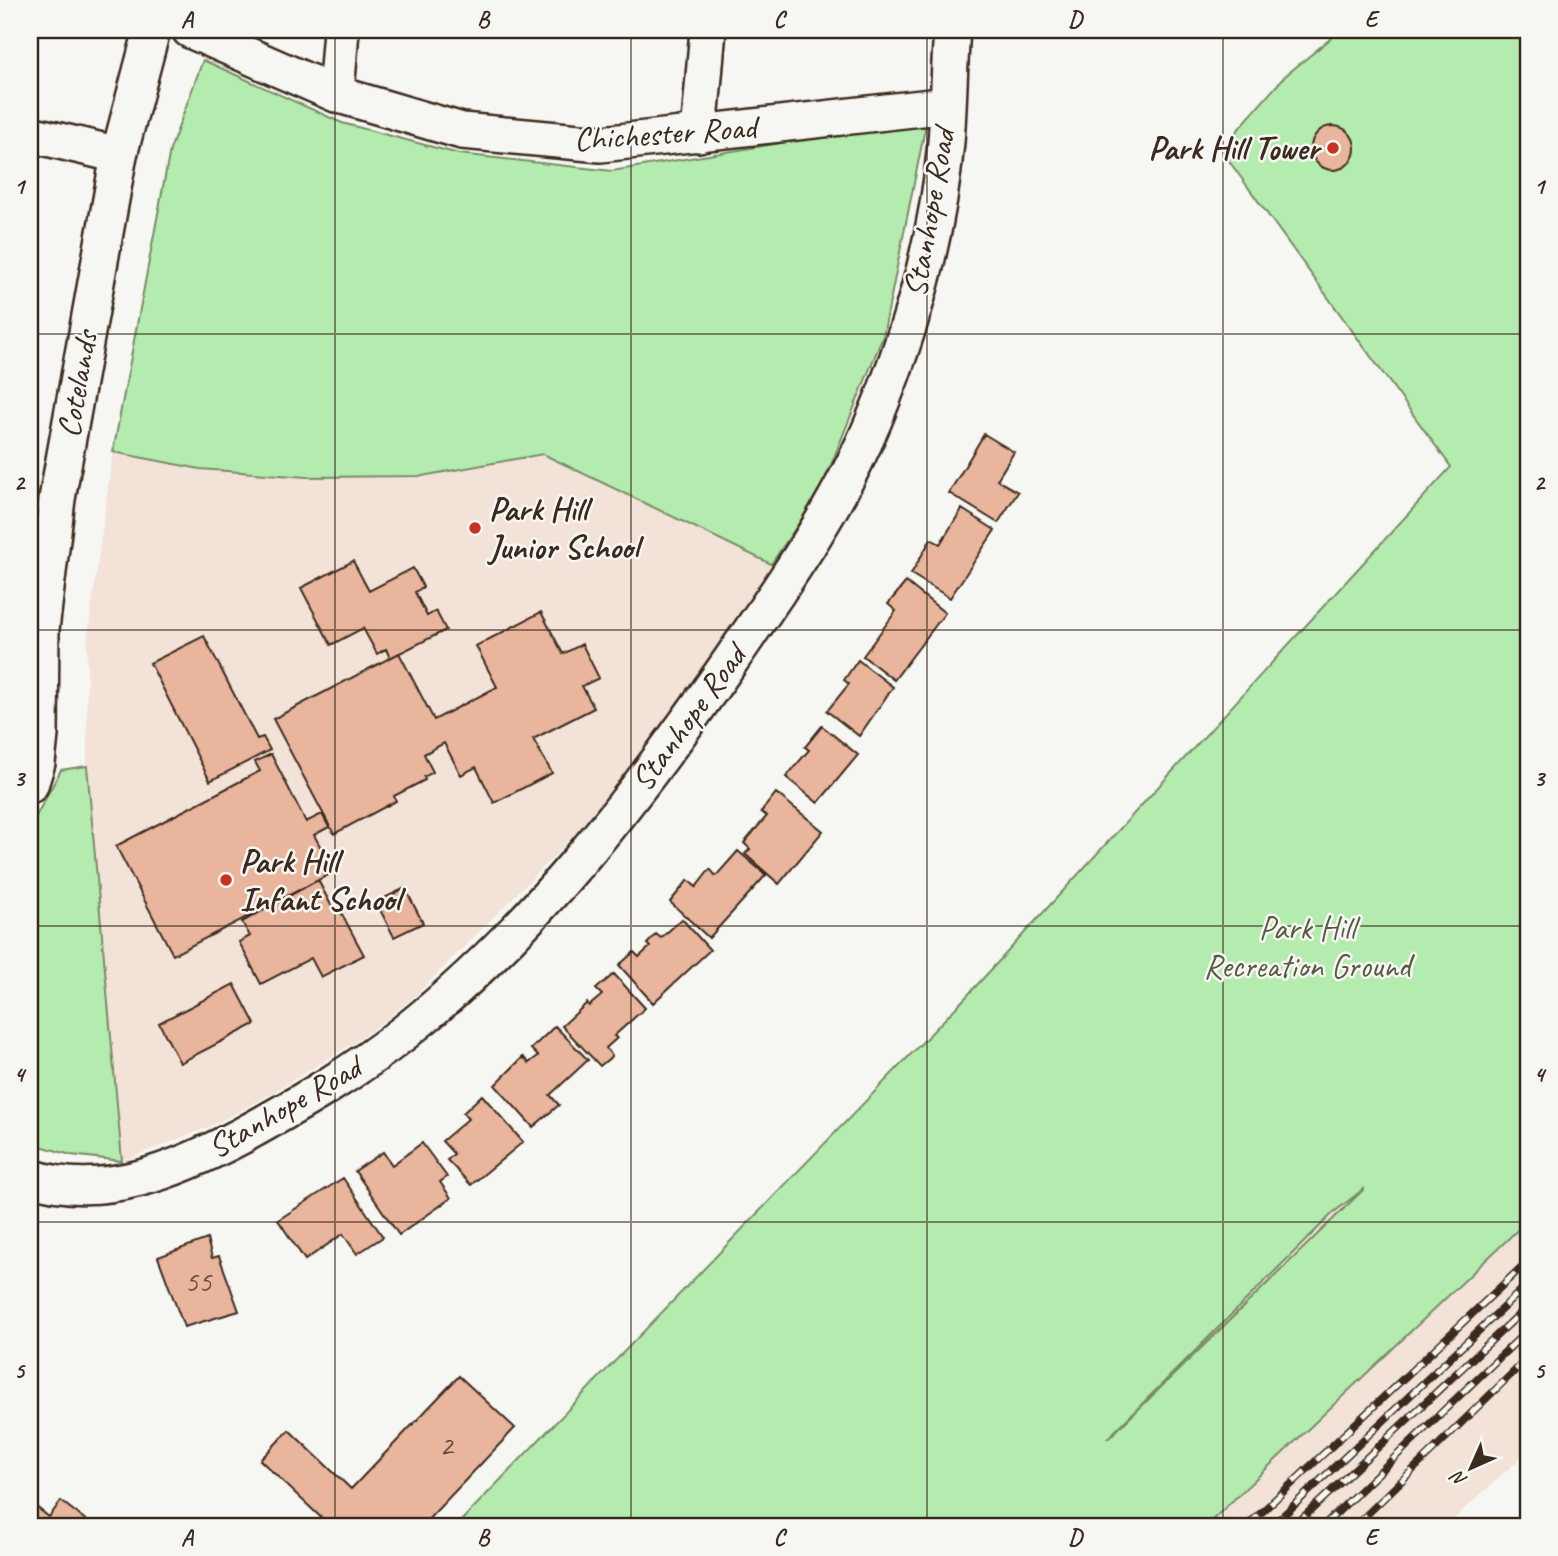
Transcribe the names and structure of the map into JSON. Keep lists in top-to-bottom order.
{
  "streets": {
    "street": ["Chichester Road", "Stanhope Road", "Cotelands"]
  },
  "crossings": [
    ["Chichester Road", "Stanhope Road"]
  ],
  "parks": ["Park Hill Recreation Ground"],
  "places": ["Park Hill Tower", "Park Hill Junior School", "Park Hill Infant School"],
  "house_numbers": ["55", "2"],
  "north": "bottom left",
  "grid": {
    "columns": [
      "A",
      "B",
      "C",
      "D",
      "E"
    ],
    "rows": [
      "1",
      "2",
      "3",
      "4",
      "5"
    ]
  }
}
